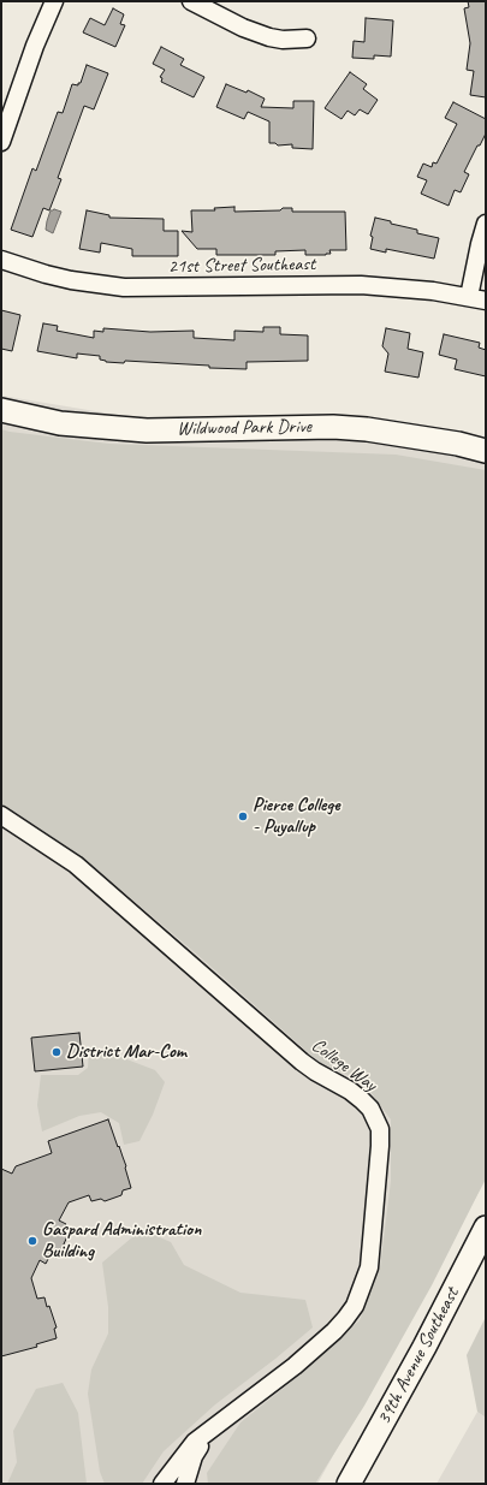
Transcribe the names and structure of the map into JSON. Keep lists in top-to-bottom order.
{
  "streets": {
    "street": [
      "21st Street Southeast",
      "Wildwood Park Drive",
      "College Way",
      "39th Avenue Southeast"
    ]
  },
  "places": ["Pierce College - Puyallup", "District Mar-Com", "Gaspard Administration Building"]
}
